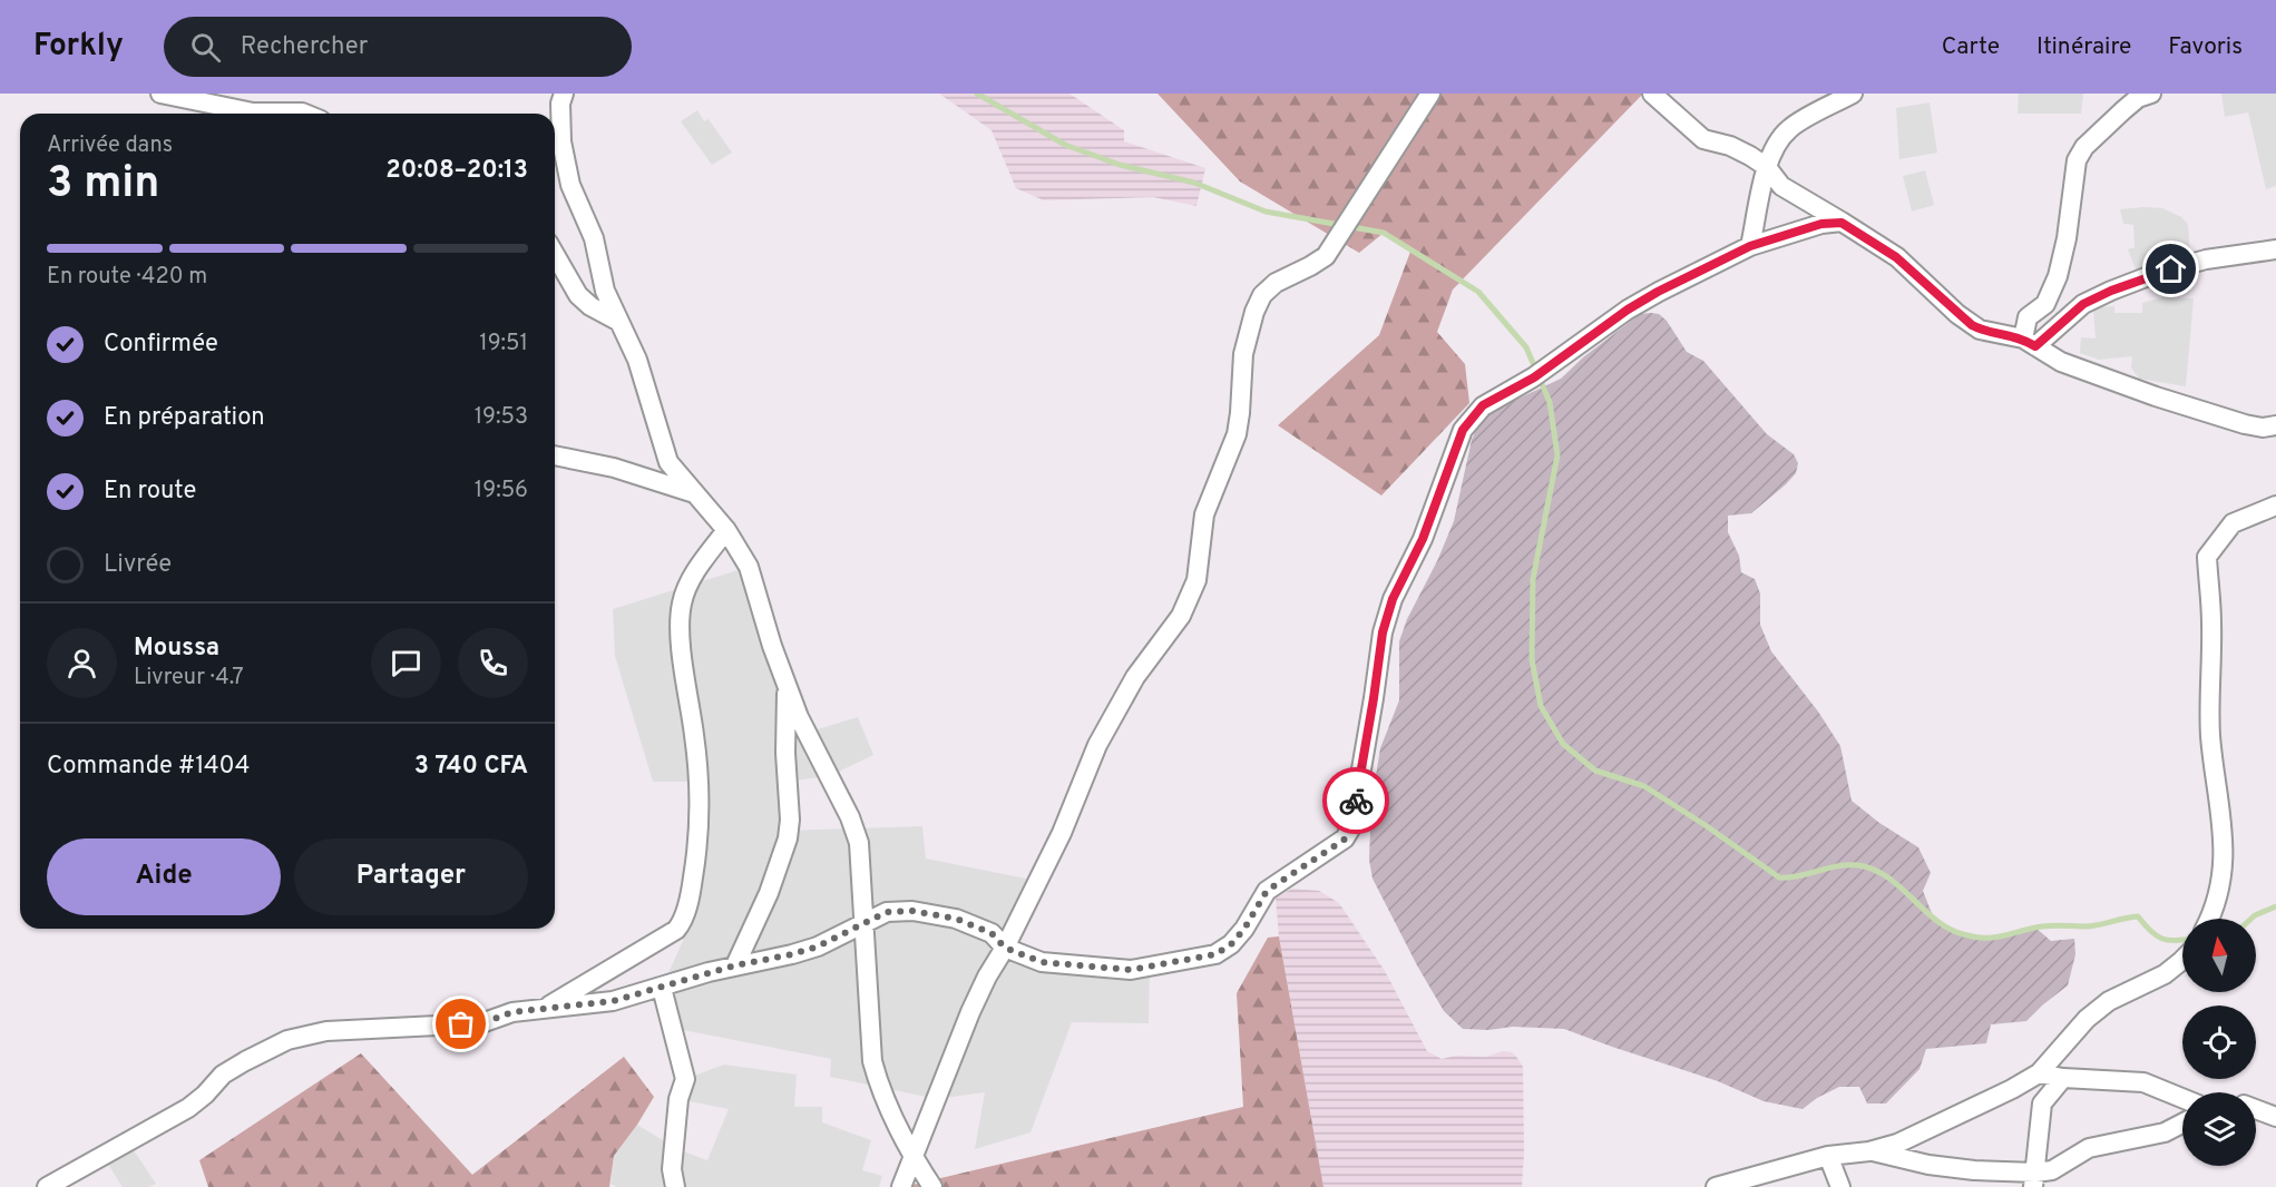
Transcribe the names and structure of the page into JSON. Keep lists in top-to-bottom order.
{
  "north": "top",
  "page": {
    "header": "Forkly",
    "search": "Rechercher",
    "nav": ["Carte", "Itinéraire", "Favoris"],
    "heading": ["3 min", "Arrivée dans", "20:08–20:13"],
    "panel": [
      "Moussa",
      "Livreur · 4.7",
      "Commande #1404",
      "3 740 CFA"
    ],
    "bar": "En route · 420 m",
    "list": [
      ["Confirmée", "19:51"],
      ["En préparation", "19:53"],
      ["En route", "19:56"],
      "Livrée"
    ],
    "buttons": ["Aide", "Partager"]
  }
}
